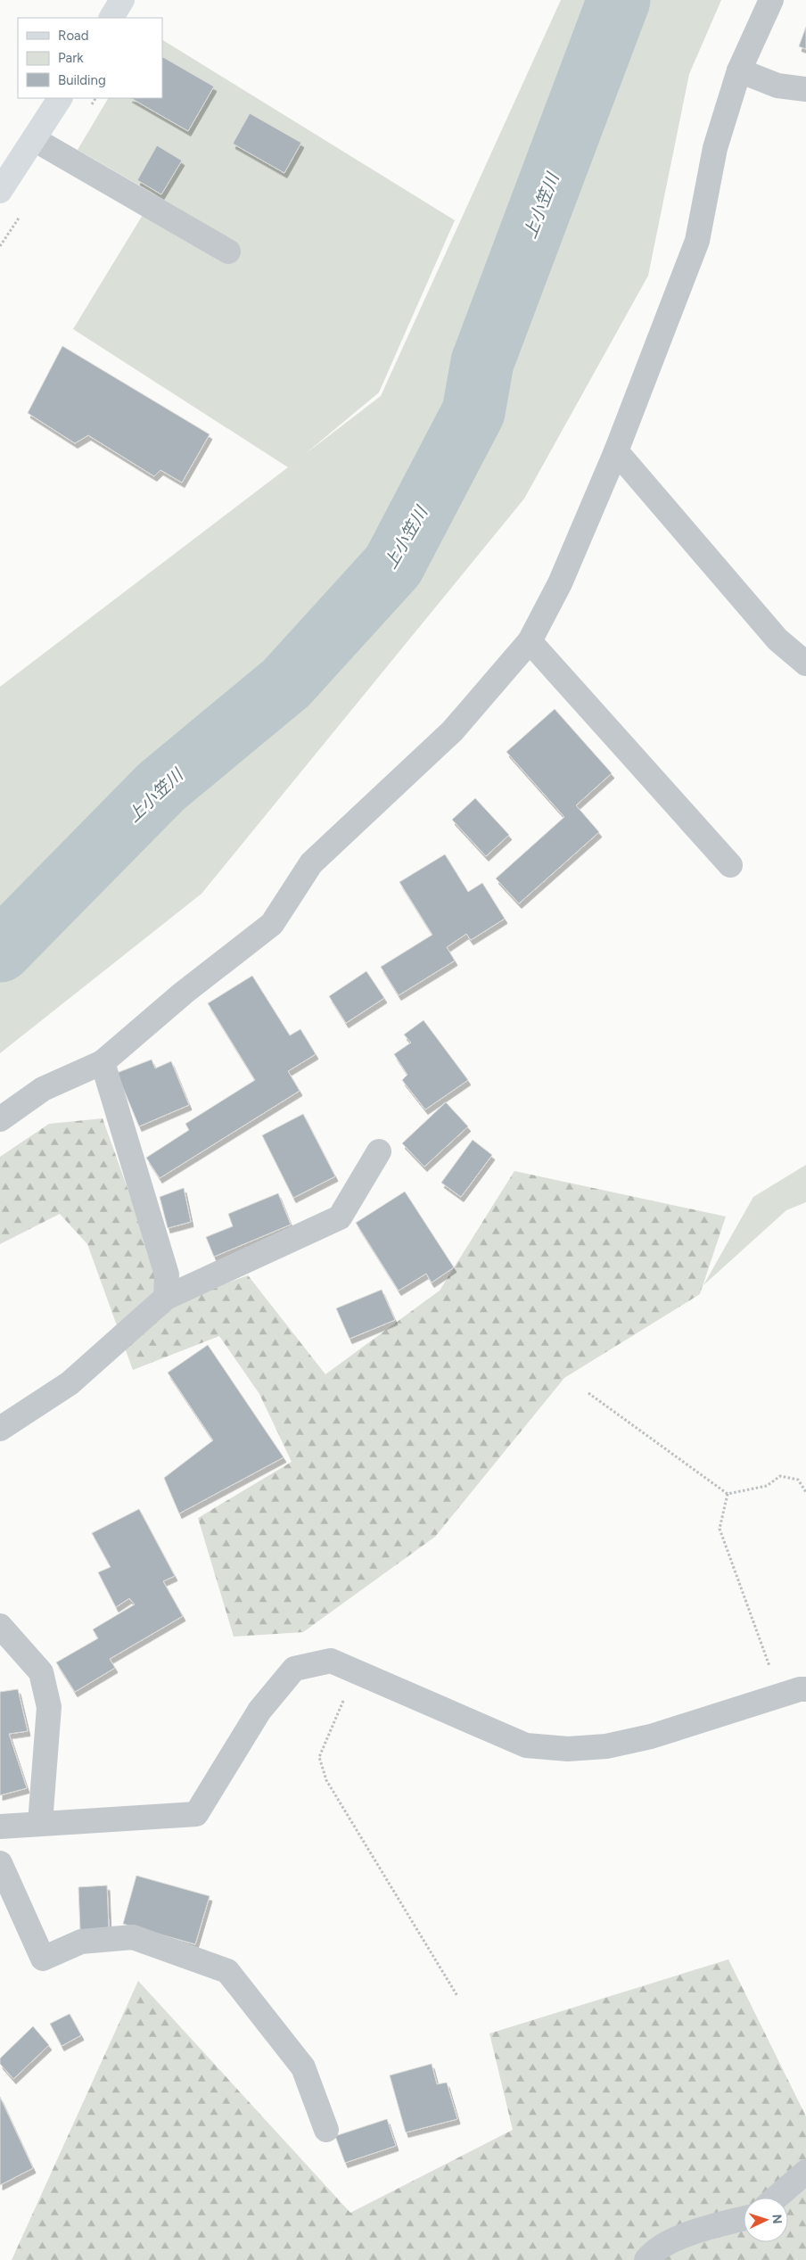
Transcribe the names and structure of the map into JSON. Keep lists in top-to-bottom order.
{
  "water": ["上小笠川"],
  "legend": ["Road", "Park", "Building"],
  "north": "right"
}
